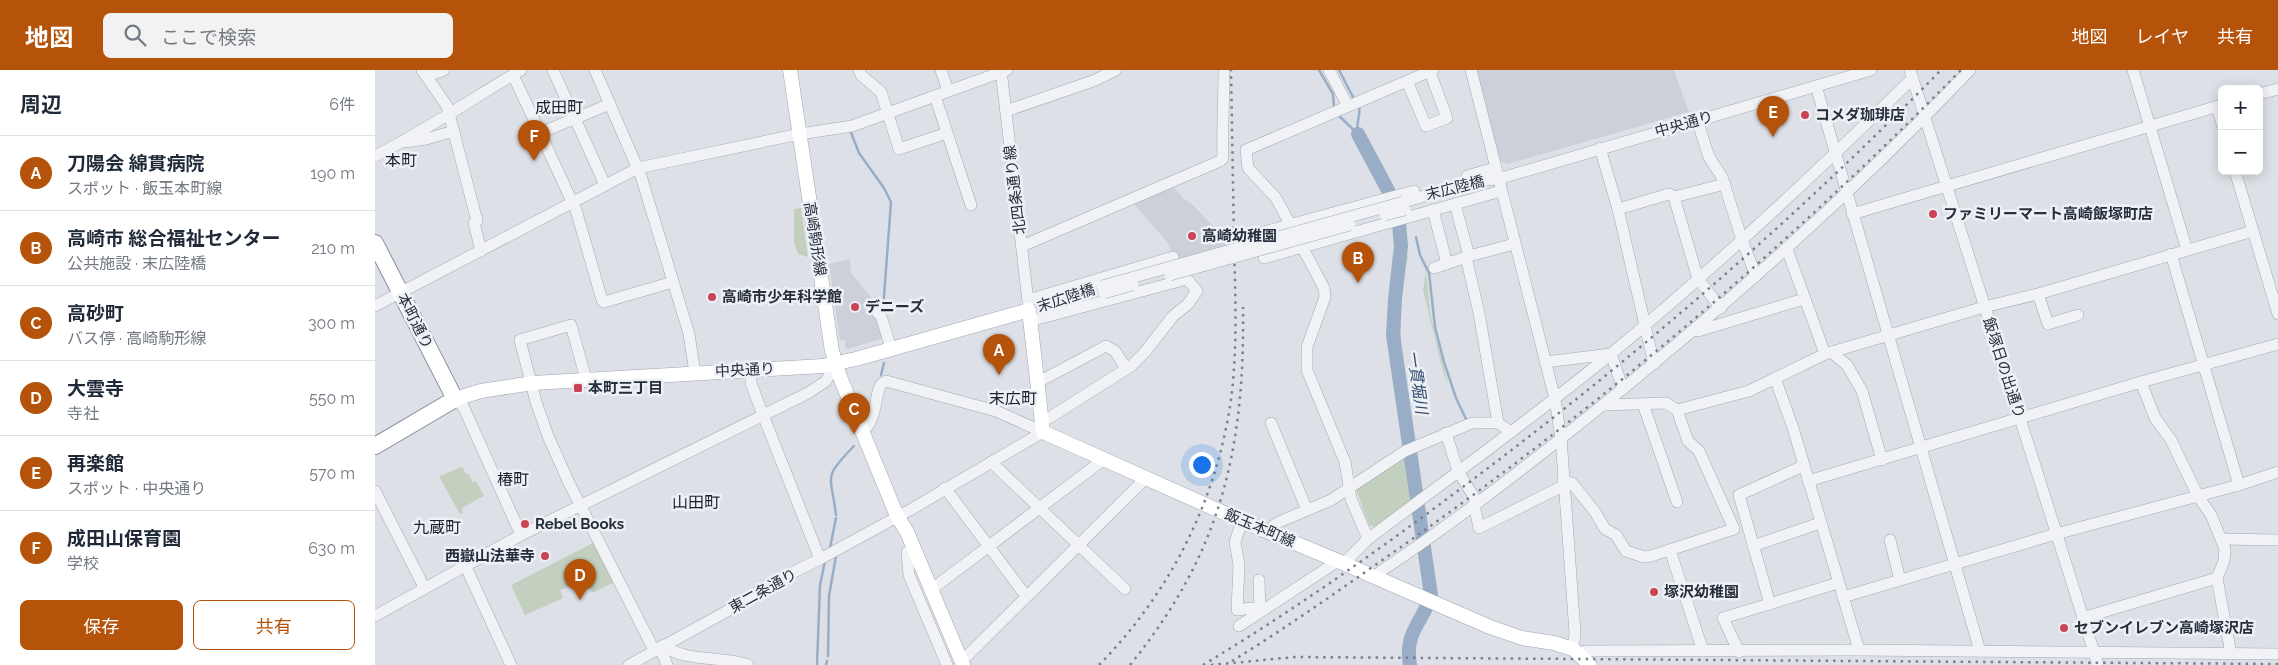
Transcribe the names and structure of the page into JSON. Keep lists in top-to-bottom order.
{
  "streets": {
    "highway": ["本町通り"],
    "main road": ["中央通り", "高崎駒形線", "飯玉本町線"],
    "street": [
      "末広陸橋",
      "北四条通り線",
      "飯塚日の出通り",
      "東二条通り"
    ]
  },
  "crossings": [
    ["中央通り", "末広陸橋"],
    ["中央通り", "北四条通り線"],
    ["中央通り", "高崎駒形線"],
    ["中央通り", "本町通り"],
    ["末広陸橋", "北四条通り線"],
    ["末広陸橋", "東二条通り"],
    ["高崎駒形線", "東二条通り"],
    ["飯玉本町線", "東二条通り"]
  ],
  "districts": [
    "成田町",
    "本町",
    "末広町",
    "椿町",
    "山田町",
    "九蔵町"
  ],
  "water": ["一貫堀川"],
  "places": {
    "other": [
      "コメダ珈琲店",
      "ファミリーマート高崎飯塚町店",
      "高崎幼稚園",
      "高崎市少年科学館",
      "デニーズ",
      "Rebel Books",
      "西嶽山法華寺",
      "塚沢幼稚園",
      "セブンイレブン高崎塚沢店"
    ],
    "transit": ["本町三丁目"]
  },
  "page": {
    "header": "地図",
    "search": "ここで検索",
    "nav": ["地図", "レイヤ", "共有"],
    "heading": ["周辺", "6件"],
    "map_buttons": ["+", "−"],
    "pins": [
      "E",
      "F",
      "B",
      "A",
      "C",
      "D"
    ],
    "list": [
      {
        "mark": "A",
        "name": "刀陽会 綿貫病院",
        "note": "スポット · 飯玉本町線",
        "value": "190 m"
      },
      {
        "mark": "B",
        "name": "高崎市 総合福祉センター",
        "note": "公共施設 · 末広陸橋",
        "value": "210 m"
      },
      {
        "mark": "C",
        "name": "高砂町",
        "note": "バス停 · 高崎駒形線",
        "value": "300 m"
      },
      {
        "mark": "D",
        "name": "大雲寺",
        "note": "寺社",
        "value": "550 m"
      },
      {
        "mark": "E",
        "name": "再楽館",
        "note": "スポット · 中央通り",
        "value": "570 m"
      },
      {
        "mark": "F",
        "name": "成田山保育園",
        "note": "学校",
        "value": "630 m"
      }
    ],
    "buttons": ["保存", "共有"]
  }
}
